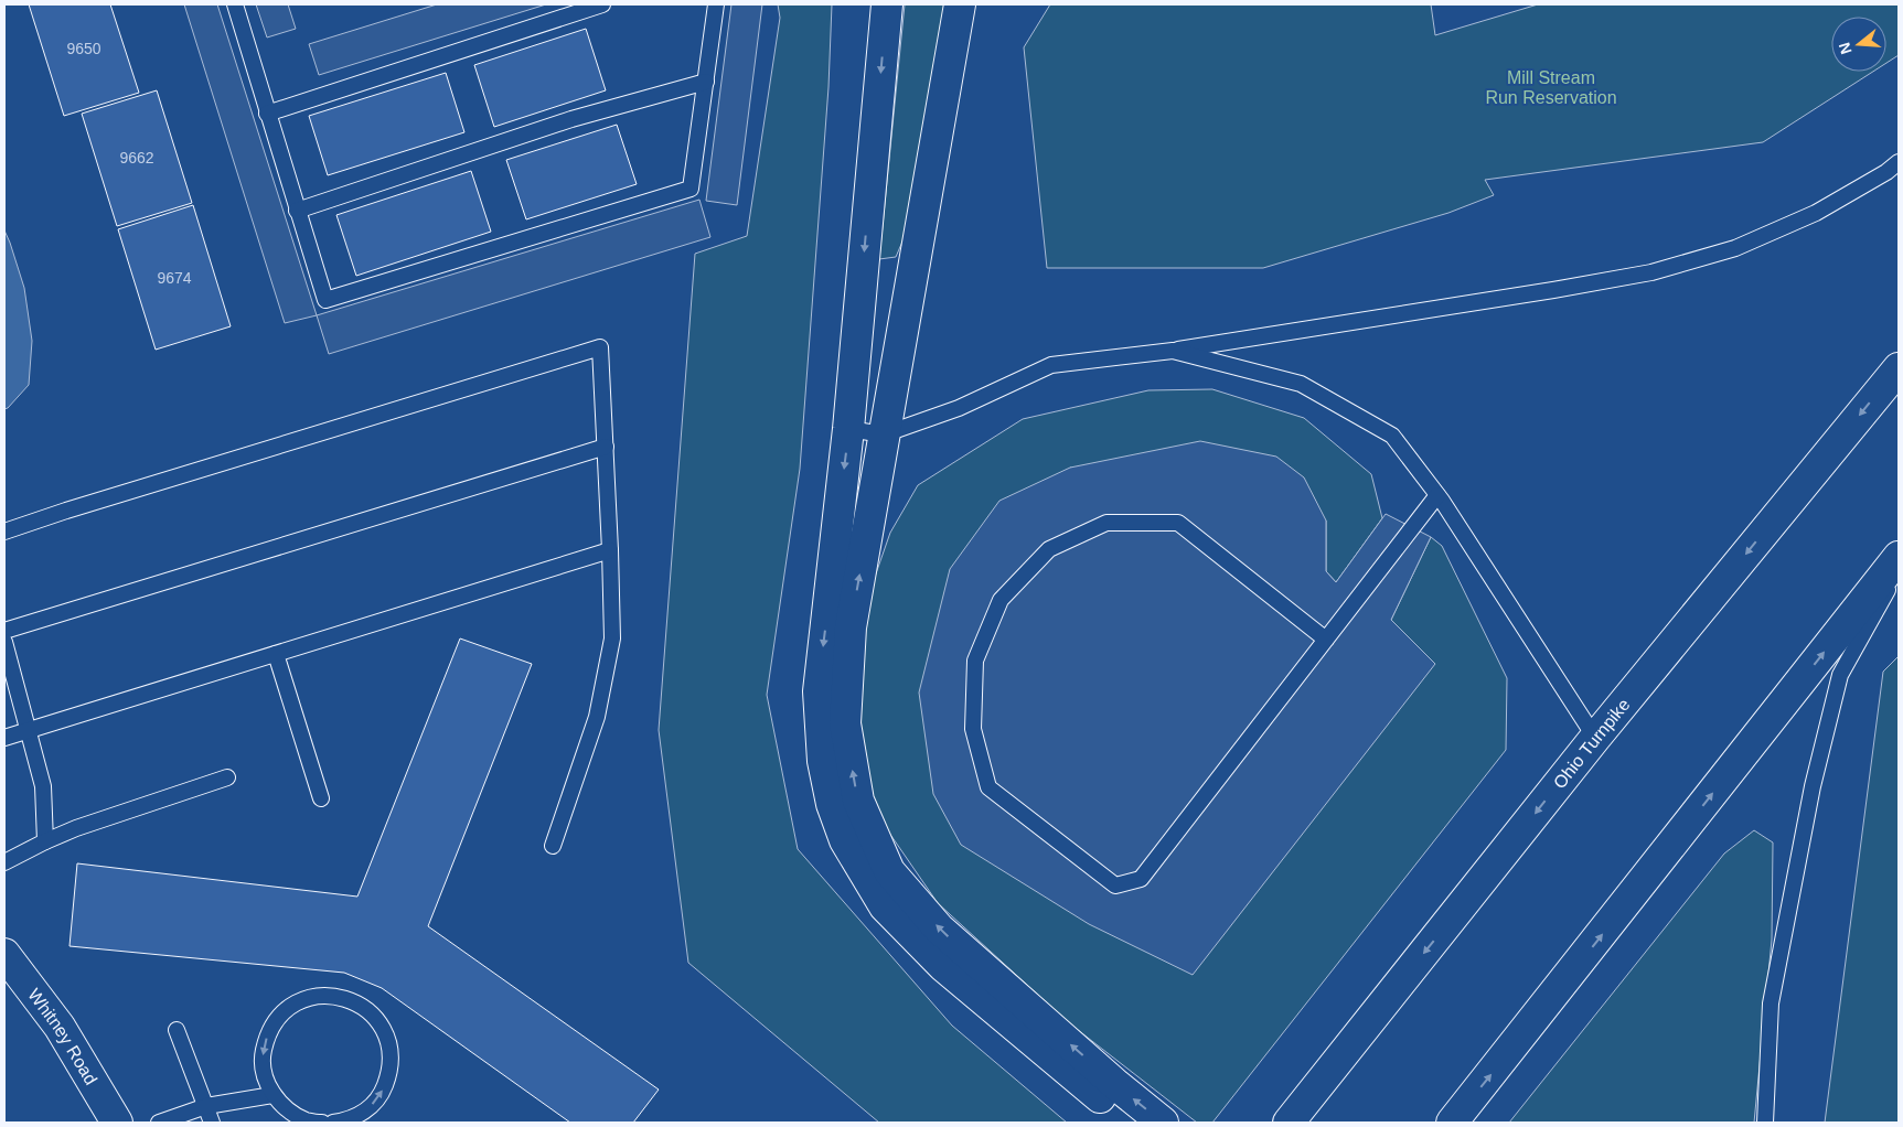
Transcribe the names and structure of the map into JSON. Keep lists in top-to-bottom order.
{
  "streets": {
    "main road": ["Ohio Turnpike", "Whitney Road"]
  },
  "parks": ["Mill Stream Run Reservation"],
  "house_numbers": ["9650", "9662", "9674"],
  "north": "left"
}
